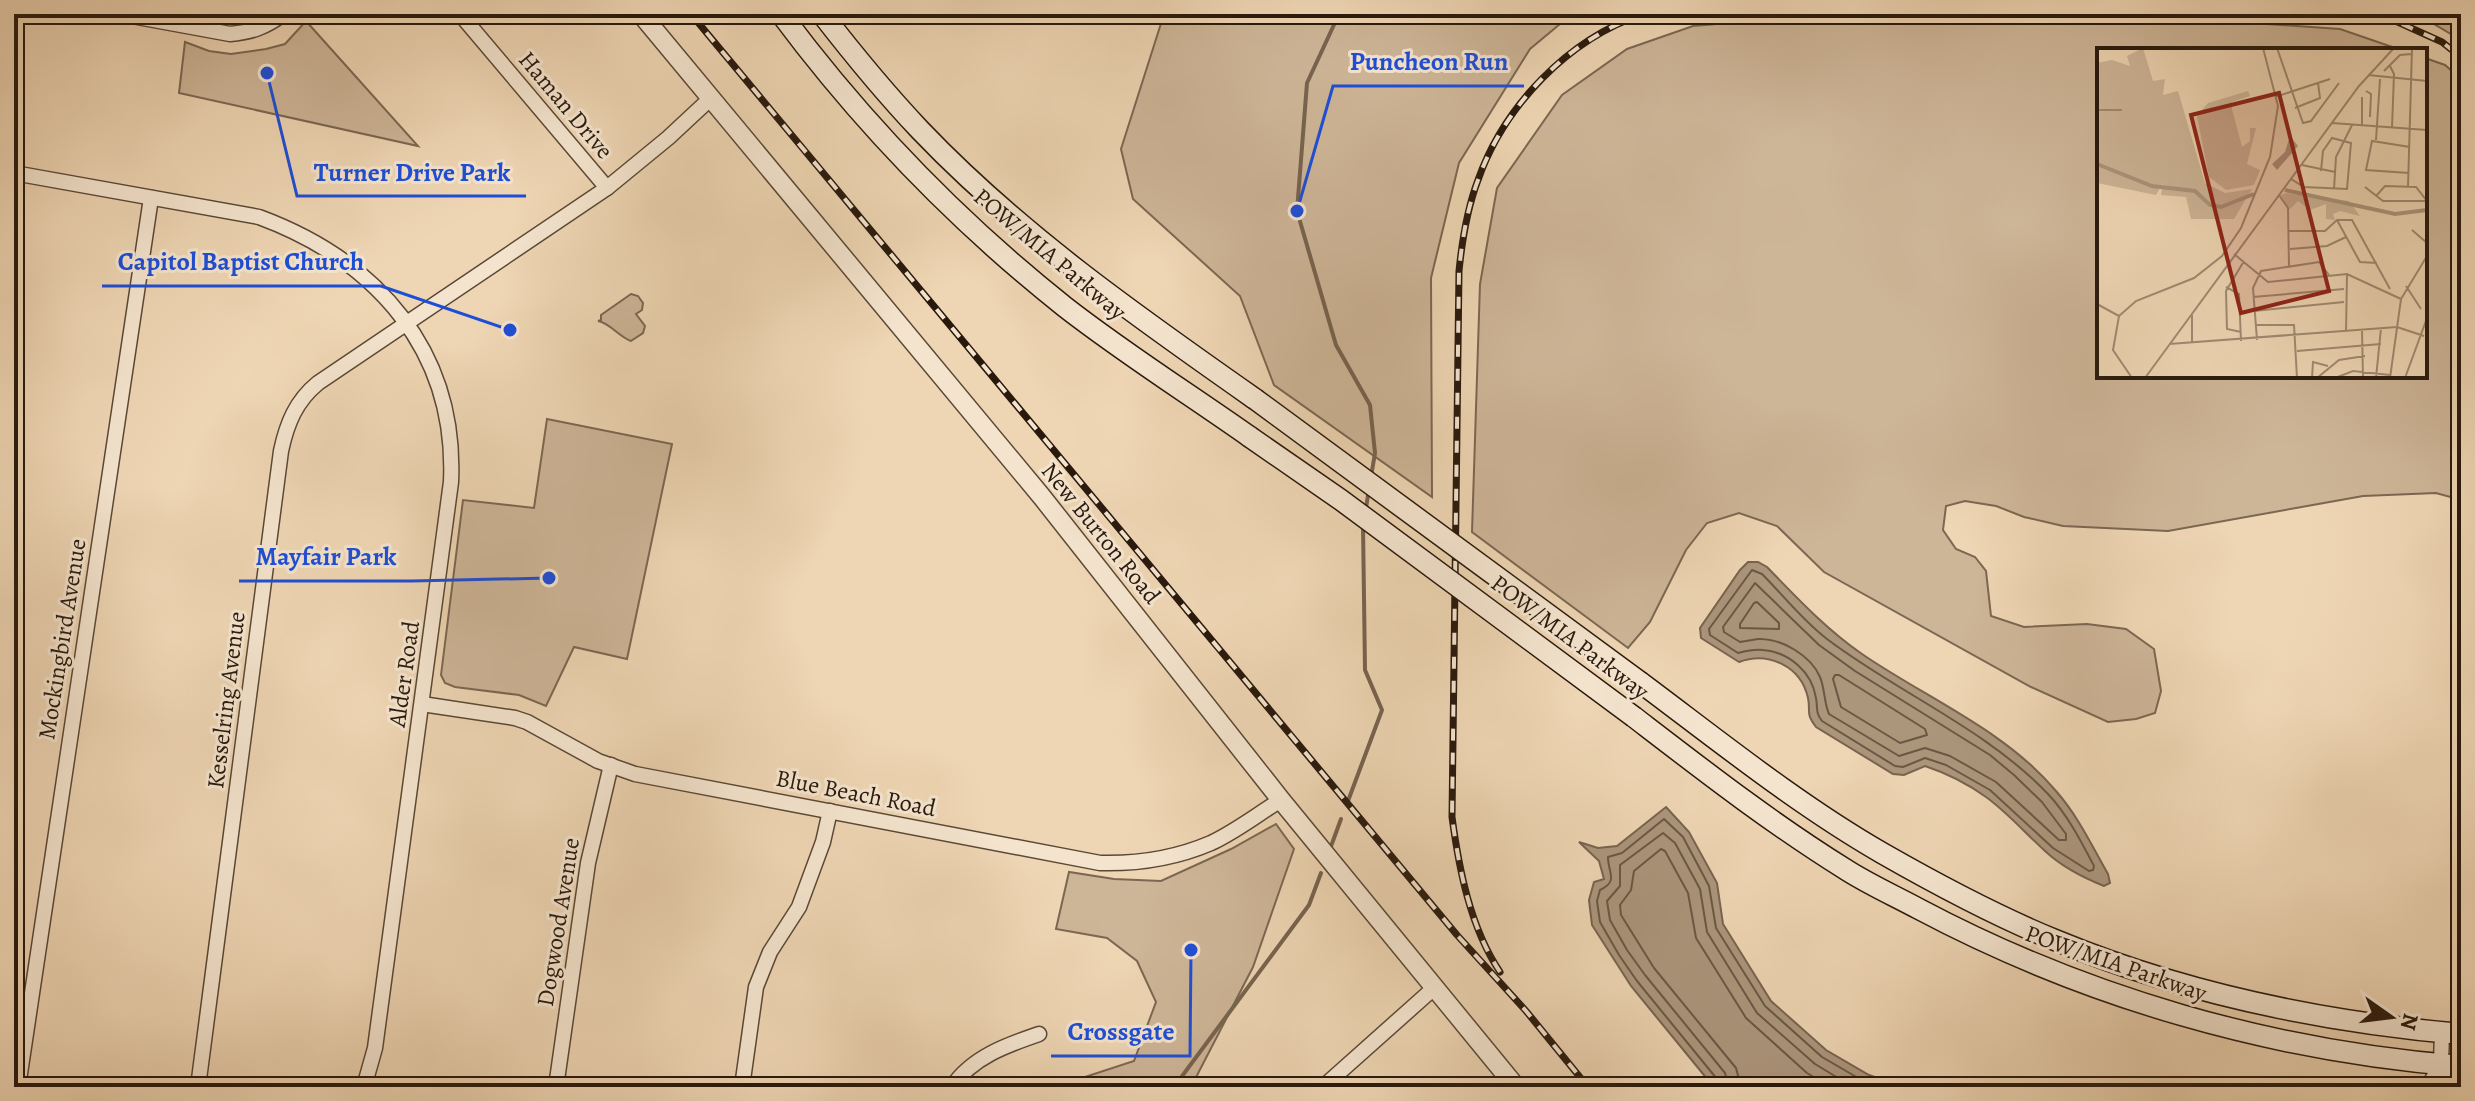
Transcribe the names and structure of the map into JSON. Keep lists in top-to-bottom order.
{
  "streets": {
    "main road": ["POW/MIA Parkway"],
    "street": [
      "Haman Drive",
      "New Burton Road",
      "Mockingbird Avenue",
      "Alder Road",
      "Kesselring Avenue",
      "Blue Beach Road",
      "Dogwood Avenue"
    ]
  },
  "crossings": [
    ["Haman Drive", "Kesselring Avenue"],
    ["New Burton Road", "Kesselring Avenue"],
    ["New Burton Road", "Blue Beach Road"],
    ["Mockingbird Avenue", "Alder Road"],
    ["Alder Road", "Kesselring Avenue"],
    ["Alder Road", "Blue Beach Road"],
    ["Blue Beach Road", "Dogwood Avenue"]
  ],
  "places": [
    "Turner Drive Park",
    "Puncheon Run",
    "Capitol Baptist Church",
    "Mayfair Park",
    "Crossgate"
  ],
  "north": "right"
}
